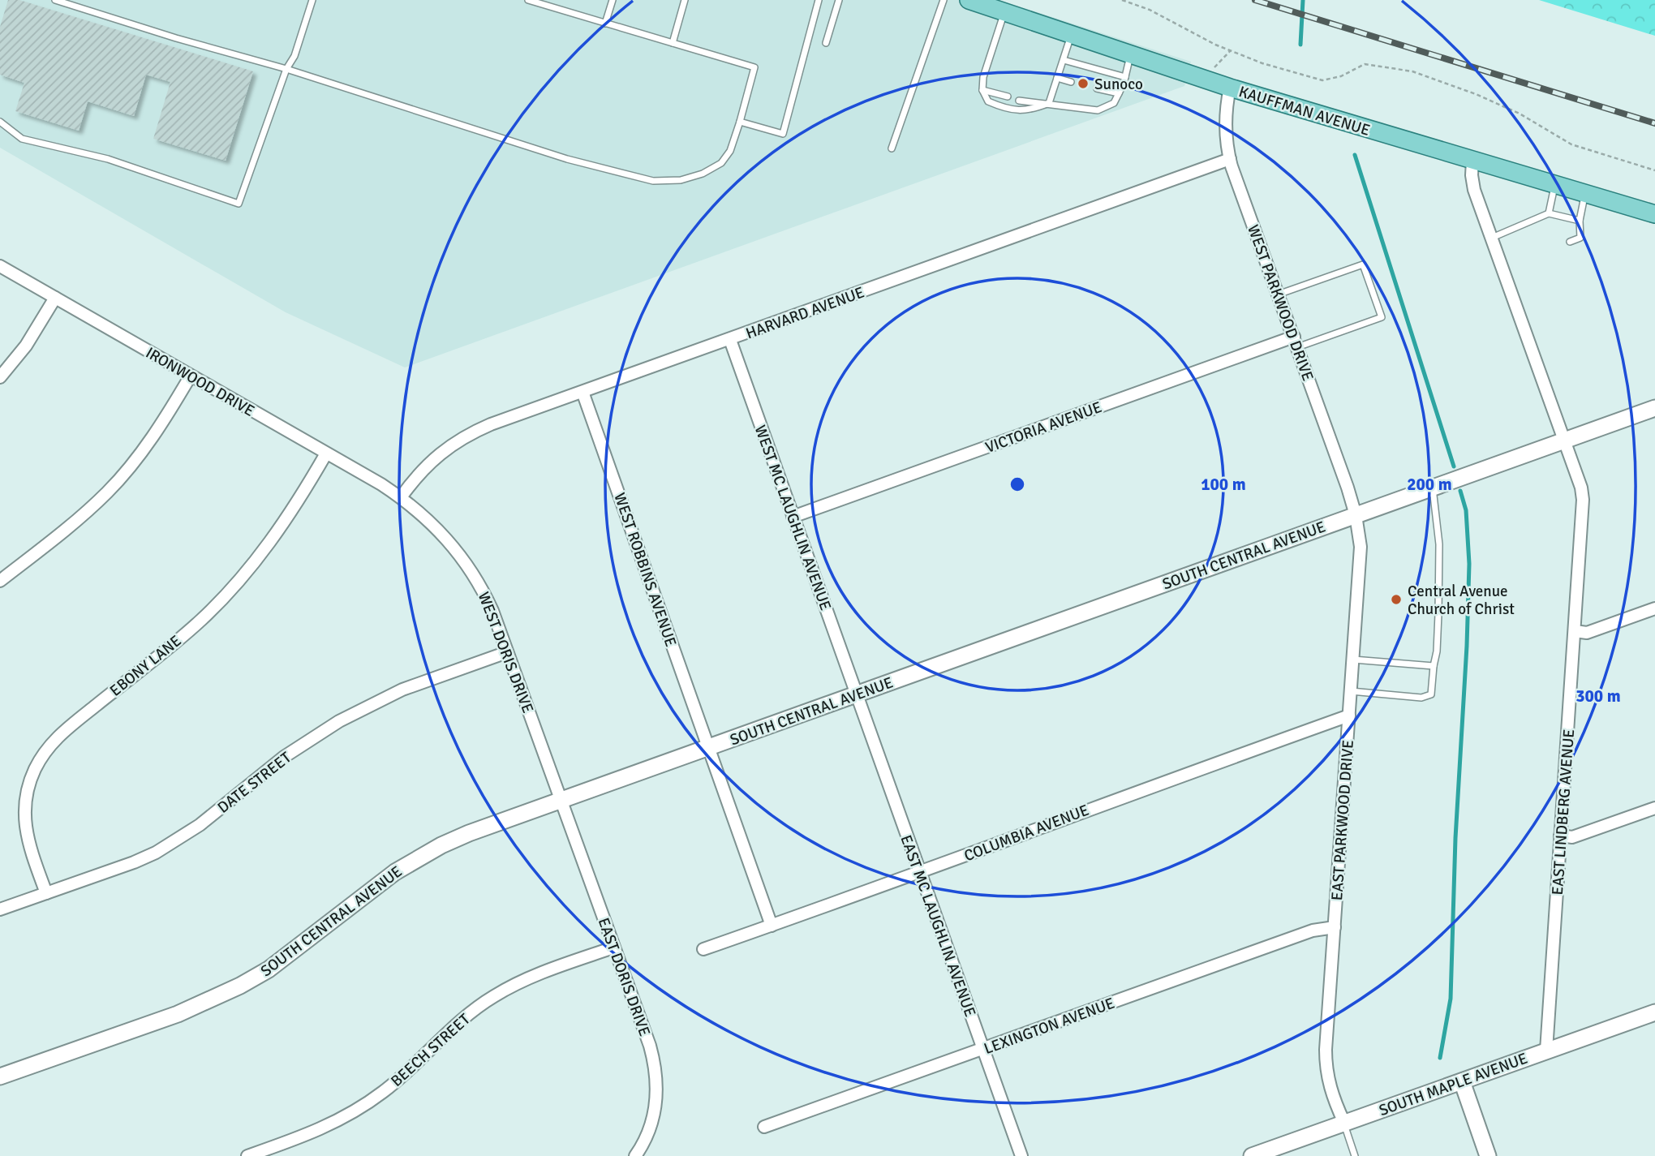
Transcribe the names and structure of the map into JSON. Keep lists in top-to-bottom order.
{
  "streets": {
    "main road": ["KAUFFMAN AVENUE"],
    "street": [
      "WEST PARKWOOD DRIVE",
      "HARVARD AVENUE",
      "IRONWOOD DRIVE",
      "VICTORIA AVENUE",
      "WEST MC LAUGHLIN AVENUE",
      "SOUTH CENTRAL AVENUE",
      "WEST ROBBINS AVENUE",
      "WEST DORIS DRIVE",
      "EBONY LANE",
      "DATE STREET",
      "EAST LINDBERG AVENUE",
      "EAST PARKWOOD DRIVE",
      "COLUMBIA AVENUE",
      "EAST MC LAUGHLIN AVENUE",
      "EAST DORIS DRIVE",
      "LEXINGTON AVENUE",
      "BEECH STREET",
      "SOUTH MAPLE AVENUE"
    ]
  },
  "crossings": [
    ["KAUFFMAN AVENUE", "WEST PARKWOOD DRIVE"],
    ["KAUFFMAN AVENUE", "EAST LINDBERG AVENUE"],
    ["WEST PARKWOOD DRIVE", "HARVARD AVENUE"],
    ["WEST PARKWOOD DRIVE", "VICTORIA AVENUE"],
    ["WEST PARKWOOD DRIVE", "SOUTH CENTRAL AVENUE"],
    ["WEST PARKWOOD DRIVE", "EAST PARKWOOD DRIVE"],
    ["HARVARD AVENUE", "IRONWOOD DRIVE"],
    ["HARVARD AVENUE", "WEST MC LAUGHLIN AVENUE"],
    ["HARVARD AVENUE", "WEST ROBBINS AVENUE"],
    ["HARVARD AVENUE", "WEST DORIS DRIVE"],
    ["IRONWOOD DRIVE", "WEST DORIS DRIVE"],
    ["IRONWOOD DRIVE", "EBONY LANE"],
    ["VICTORIA AVENUE", "WEST MC LAUGHLIN AVENUE"],
    ["WEST MC LAUGHLIN AVENUE", "SOUTH CENTRAL AVENUE"],
    ["WEST MC LAUGHLIN AVENUE", "EAST MC LAUGHLIN AVENUE"],
    ["SOUTH CENTRAL AVENUE", "WEST ROBBINS AVENUE"],
    ["SOUTH CENTRAL AVENUE", "WEST DORIS DRIVE"],
    ["SOUTH CENTRAL AVENUE", "EAST LINDBERG AVENUE"],
    ["SOUTH CENTRAL AVENUE", "EAST PARKWOOD DRIVE"],
    ["SOUTH CENTRAL AVENUE", "EAST MC LAUGHLIN AVENUE"],
    ["SOUTH CENTRAL AVENUE", "EAST DORIS DRIVE"],
    ["WEST ROBBINS AVENUE", "COLUMBIA AVENUE"],
    ["WEST DORIS DRIVE", "DATE STREET"],
    ["WEST DORIS DRIVE", "EAST DORIS DRIVE"],
    ["EBONY LANE", "DATE STREET"],
    ["EAST LINDBERG AVENUE", "SOUTH MAPLE AVENUE"],
    ["EAST PARKWOOD DRIVE", "COLUMBIA AVENUE"],
    ["EAST PARKWOOD DRIVE", "LEXINGTON AVENUE"],
    ["EAST PARKWOOD DRIVE", "SOUTH MAPLE AVENUE"],
    ["COLUMBIA AVENUE", "EAST MC LAUGHLIN AVENUE"],
    ["EAST MC LAUGHLIN AVENUE", "LEXINGTON AVENUE"],
    ["EAST DORIS DRIVE", "BEECH STREET"]
  ],
  "places": ["Sunoco", "Central Avenue Church of Christ"],
  "rings": ["100 m", "200 m", "300 m"]
}
